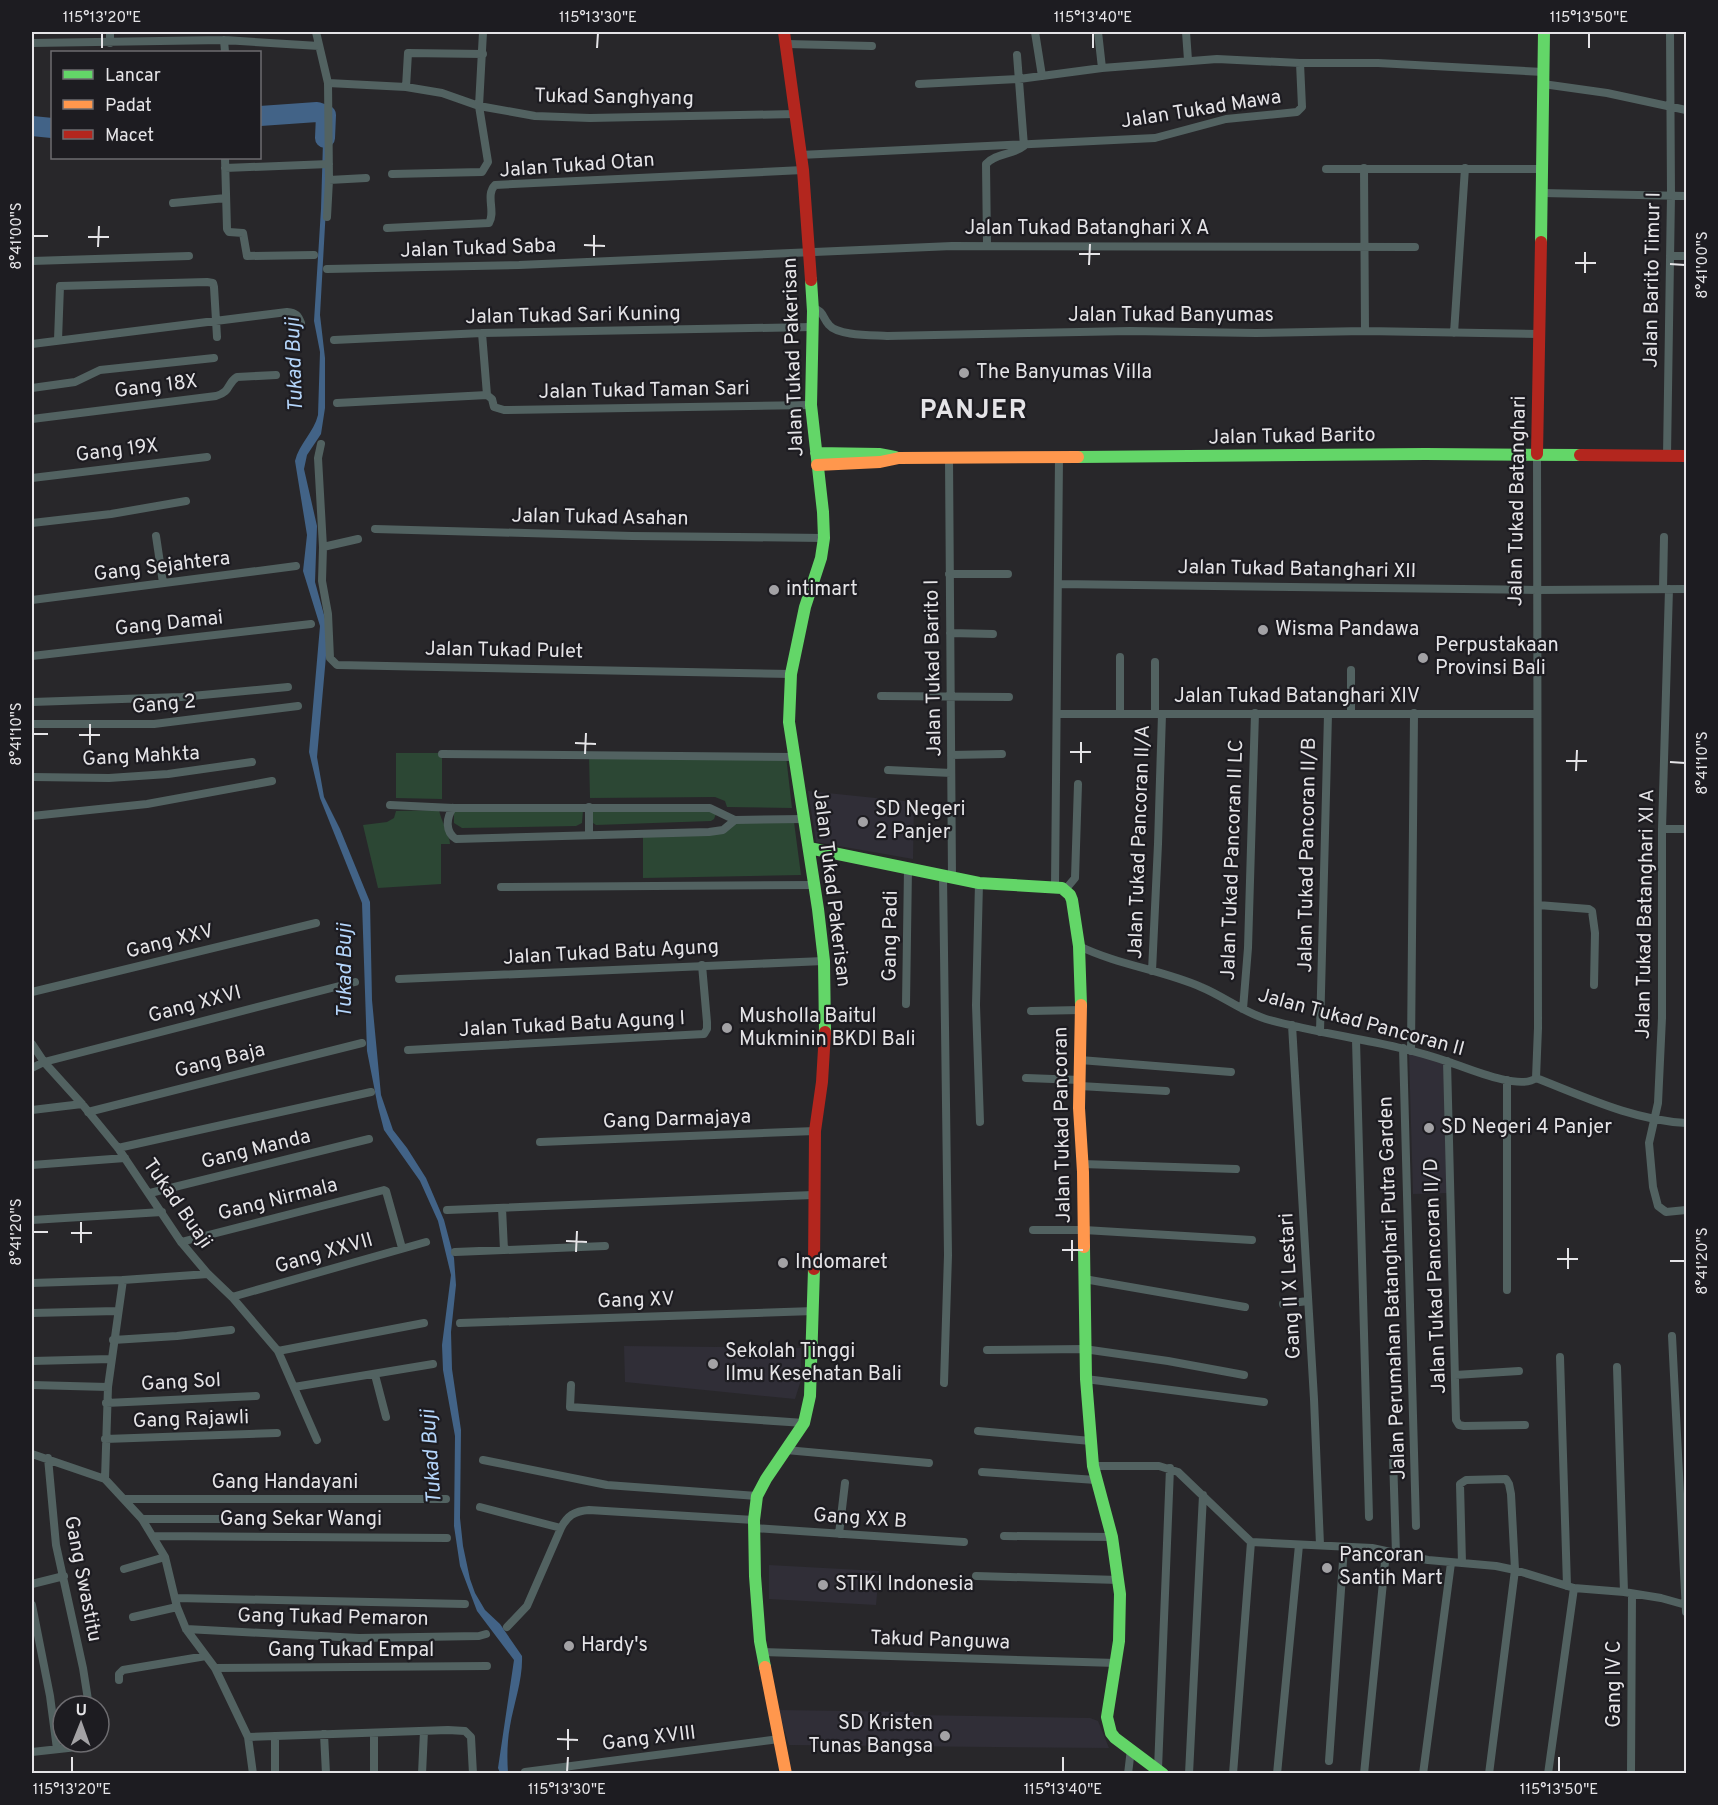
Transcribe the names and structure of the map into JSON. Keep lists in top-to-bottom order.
{
  "streets": {
    "street": [
      "Tukad Sanghyang",
      "Jalan Tukad Mawa",
      "Jalan Tukad Otan",
      "Jalan Tukad Batanghari X A",
      "Jalan Tukad Saba",
      "Jalan Barito Timur I",
      "Jalan Tukad Sari Kuning",
      "Jalan Tukad Banyumas",
      "Jalan Tukad Pakerisan",
      "Gang 18X",
      "Jalan Tukad Taman Sari",
      "Jalan Tukad Barito",
      "Gang 19X",
      "Jalan Tukad Batanghari",
      "Jalan Tukad Asahan",
      "Gang Sejahtera",
      "Jalan Tukad Batanghari XII",
      "Gang Damai",
      "Jalan Tukad Pulet",
      "Jalan Tukad Barito I",
      "Jalan Tukad Batanghari XIV",
      "Gang 2",
      "Gang Mahkta",
      "Jalan Tukad Pancoran II/A",
      "Jalan Tukad Pancoran II/B",
      "Jalan Tukad Pancoran II LC",
      "Jalan Tukad Batanghari XI A",
      "Gang Padi",
      "Gang XXV",
      "Jalan Tukad Batu Agung",
      "Gang XXVI",
      "Jalan Tukad Pancoran II",
      "Jalan Tukad Batu Agung I",
      "Gang Baja",
      "Gang Darmajaya",
      "Jalan Tukad Pancoran",
      "Gang Manda",
      "Gang Nirmala",
      "Tukad Buaji",
      "Gang XXVII",
      "Jalan Tukad Pancoran II/D",
      "Gang II X Lestari",
      "Jalan Perumahan Batanghari Putra Garden",
      "Gang XV",
      "Gang Sol",
      "Gang Rajawli",
      "Gang Handayani",
      "Gang XX B",
      "Gang Sekar Wangi",
      "Gang Swastitu",
      "Gang Tukad Pemaron",
      "Takud Panguwa",
      "Gang Tukad Empal",
      "Gang IV C",
      "Gang XVIII"
    ]
  },
  "crossings": [
    ["Tukad Sanghyang", "Jalan Tukad Pakerisan"],
    ["Jalan Tukad Mawa", "Jalan Barito Timur I"],
    ["Jalan Tukad Mawa", "Jalan Tukad Pakerisan"],
    ["Jalan Tukad Mawa", "Jalan Tukad Batanghari"],
    ["Jalan Tukad Otan", "Jalan Tukad Pakerisan"],
    ["Jalan Tukad Batanghari X A", "Jalan Tukad Saba"],
    ["Jalan Tukad Batanghari X A", "Jalan Tukad Pakerisan"],
    ["Jalan Tukad Saba", "Jalan Tukad Pakerisan"],
    ["Jalan Barito Timur I", "Jalan Tukad Barito"],
    ["Jalan Tukad Sari Kuning", "Jalan Tukad Pakerisan"],
    ["Jalan Tukad Banyumas", "Jalan Tukad Pakerisan"],
    ["Jalan Tukad Banyumas", "Jalan Tukad Batanghari"],
    ["Jalan Tukad Pakerisan", "Jalan Tukad Taman Sari"],
    ["Jalan Tukad Pakerisan", "Jalan Tukad Barito"],
    ["Jalan Tukad Pakerisan", "Jalan Tukad Asahan"],
    ["Jalan Tukad Pakerisan", "Jalan Tukad Pulet"],
    ["Jalan Tukad Pakerisan", "Jalan Tukad Batu Agung"],
    ["Jalan Tukad Pakerisan", "Gang Darmajaya"],
    ["Jalan Tukad Pakerisan", "Gang XV"],
    ["Jalan Tukad Pakerisan", "Gang XX B"],
    ["Jalan Tukad Pakerisan", "Takud Panguwa"],
    ["Jalan Tukad Pakerisan", "Gang XVIII"],
    ["Jalan Tukad Barito", "Jalan Tukad Batanghari"],
    ["Jalan Tukad Barito", "Jalan Tukad Barito I"],
    ["Jalan Tukad Batanghari", "Jalan Tukad Batanghari XII"],
    ["Jalan Tukad Batanghari", "Jalan Tukad Batanghari XIV"],
    ["Jalan Tukad Batanghari", "Jalan Tukad Pancoran II"],
    ["Jalan Tukad Batanghari XII", "Jalan Tukad Batanghari XI A"],
    ["Jalan Tukad Batanghari XIV", "Jalan Tukad Pancoran II/A"],
    ["Jalan Tukad Batanghari XIV", "Jalan Tukad Pancoran II/B"],
    ["Jalan Tukad Batanghari XIV", "Jalan Tukad Pancoran II LC"],
    ["Jalan Tukad Pancoran II/A", "Jalan Tukad Pancoran II"],
    ["Jalan Tukad Pancoran II/B", "Jalan Tukad Pancoran II"],
    ["Jalan Tukad Pancoran II LC", "Jalan Tukad Pancoran II"],
    ["Jalan Tukad Batu Agung", "Jalan Tukad Batu Agung I"],
    ["Gang XXVI", "Tukad Buaji"],
    ["Jalan Tukad Pancoran II", "Jalan Tukad Pancoran"],
    ["Jalan Tukad Pancoran II", "Jalan Tukad Pancoran II/D"],
    ["Jalan Tukad Pancoran II", "Gang II X Lestari"],
    ["Jalan Tukad Pancoran II", "Jalan Perumahan Batanghari Putra Garden"],
    ["Gang Baja", "Tukad Buaji"],
    ["Jalan Tukad Pancoran", "Takud Panguwa"],
    ["Gang Manda", "Tukad Buaji"],
    ["Gang Nirmala", "Tukad Buaji"],
    ["Gang Nirmala", "Gang XXVII"]
  ],
  "districts": ["PANJER"],
  "water": ["Tukad Buji"],
  "places": [
    "The Banyumas Villa",
    "intimart",
    "Wisma Pandawa",
    "Perpustakaan Provinsi Bali",
    "SD Negeri 2 Panjer",
    "Musholla Baitul Mukminin BKDI Bali",
    "SD Negeri 4 Panjer",
    "Indomaret",
    "Sekolah Tinggi Ilmu Kesehatan Bali",
    "Pancoran Santih Mart",
    "STIKI Indonesia",
    "Hardy's",
    "SD Kristen Tunas Bangsa"
  ],
  "legend": ["Lancar", "Padat", "Macet"],
  "north": "top",
  "coordinates": [
    "115°13'20\"E",
    "115°13'30\"E",
    "115°13'40\"E",
    "115°13'50\"E",
    "8°41'00\"S",
    "8°41'10\"S",
    "8°41'20\"S"
  ]
}
